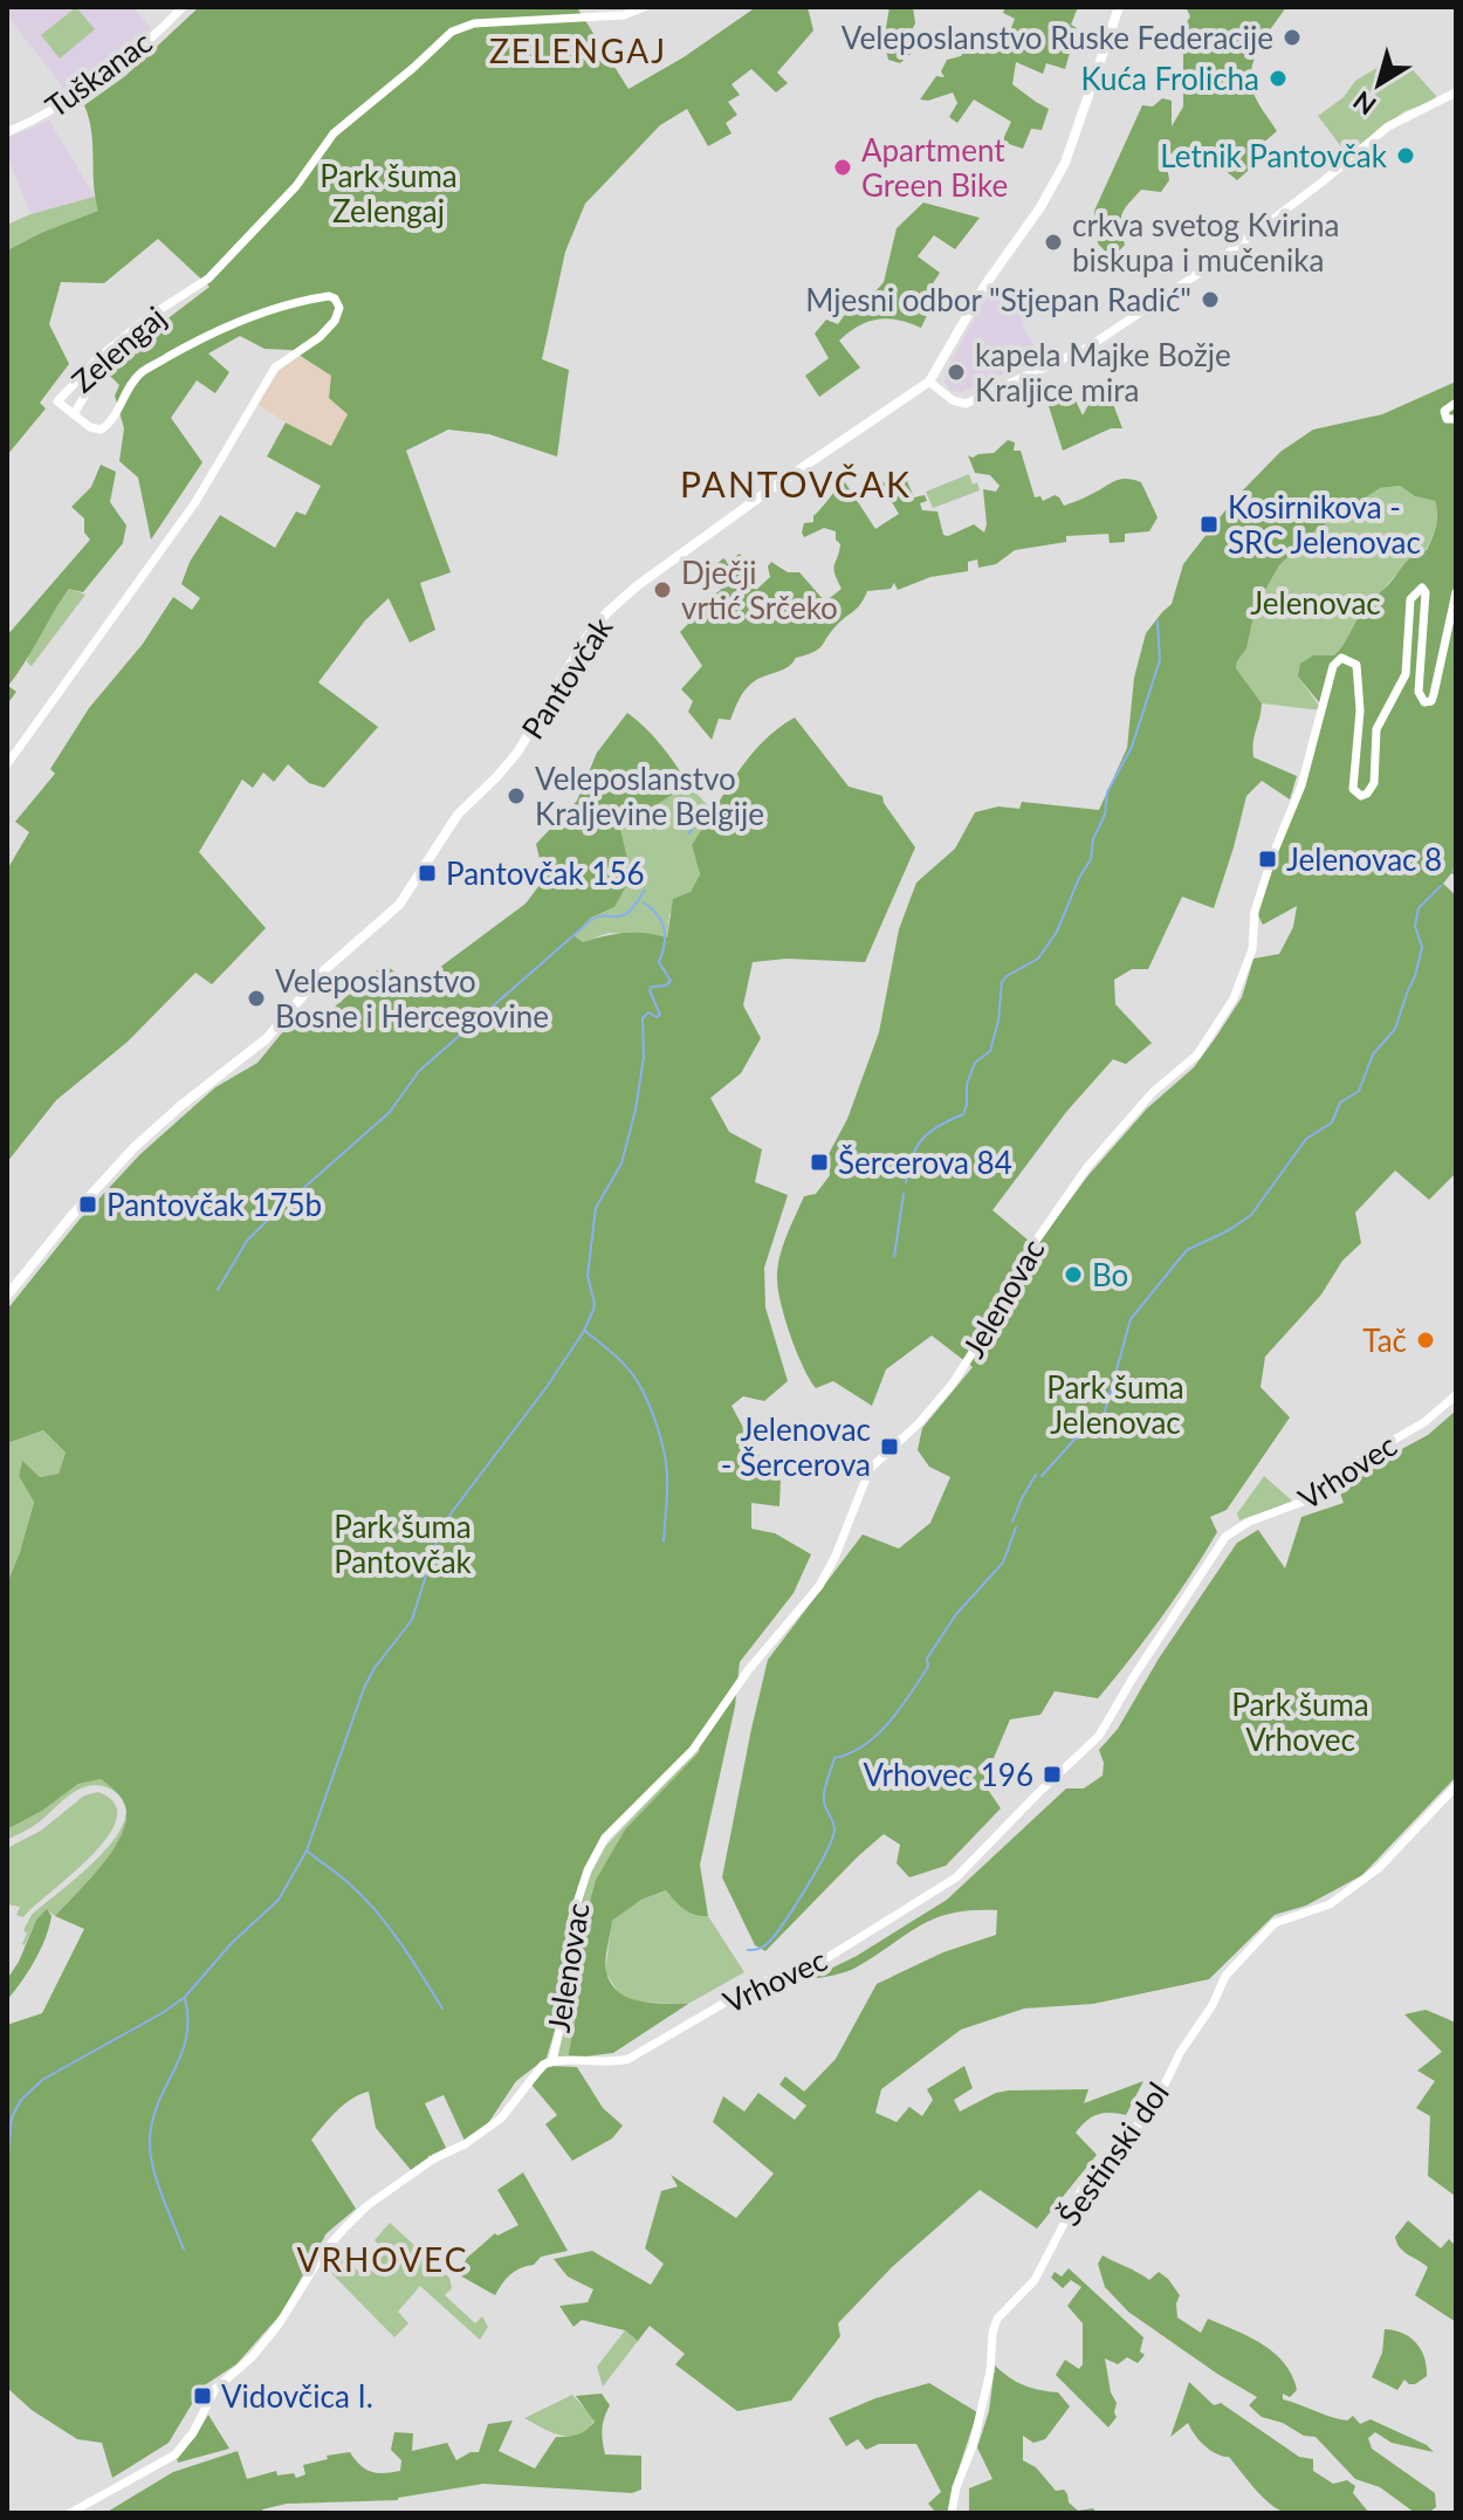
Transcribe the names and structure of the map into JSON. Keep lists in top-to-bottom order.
{
  "streets": {
    "main road": ["Pantovčak"],
    "street": [
      "Tuškanac",
      "Zelengaj",
      "Jelenovac",
      "Vrhovec",
      "Šestinski dol"
    ]
  },
  "crossings": [
    ["Jelenovac", "Vrhovec"]
  ],
  "districts": ["ZELENGAJ", "PANTOVČAK", "VRHOVEC"],
  "parks": [
    "Park šuma Zelengaj",
    "Jelenovac",
    "Park šuma Jelenovac",
    "Park šuma Pantovčak",
    "Park šuma Vrhovec"
  ],
  "places": {
    "other": [
      "Veleposlanstvo Ruske Federacije",
      "Kuća Frolicha",
      "Letnik Pantovčak",
      "Apartment Green Bike",
      "crkva svetog Kvirina biskupa i mučenika",
      "Mjesni odbor \"Stjepan Radić\"",
      "kapela Majke Božje Kraljice mira",
      "Dječji vrtić Srčeko",
      "Veleposlanstvo Kraljevine Belgije",
      "Veleposlanstvo Bosne i Hercegovine",
      "Bo",
      "Tač"
    ],
    "transit": [
      "Kosirnikova - SRC Jelenovac",
      "Jelenovac 8",
      "Pantovčak 156",
      "Šercerova 84",
      "Pantovčak 175b",
      "Jelenovac - Šercerova",
      "Vrhovec 196",
      "Vidovčica I."
    ]
  },
  "north": "bottom left"
}
